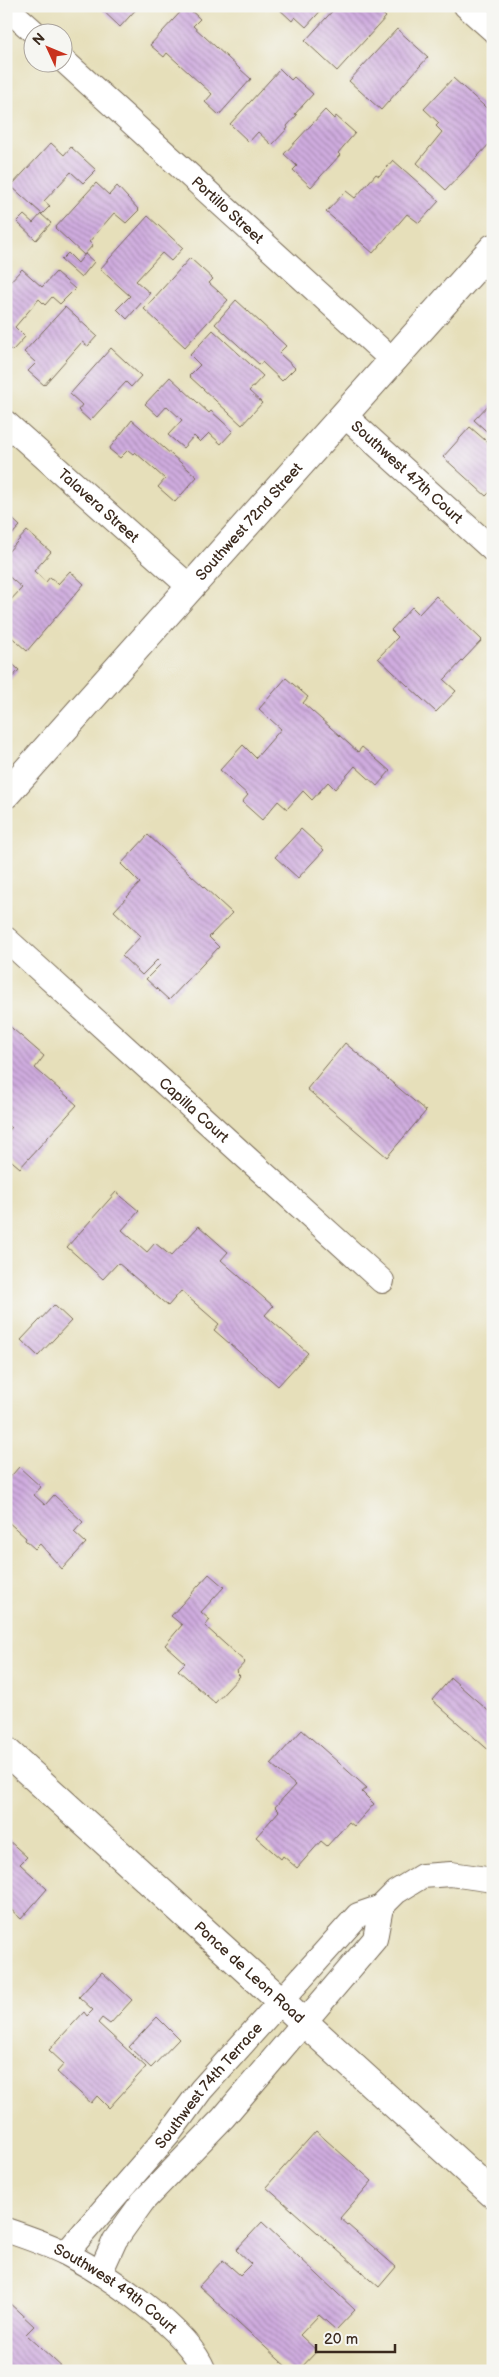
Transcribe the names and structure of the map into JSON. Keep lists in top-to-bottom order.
{
  "streets": {
    "main road": ["Southwest 72nd Street", "Ponce de Leon Road"],
    "street": [
      "Portillo Street",
      "Southwest 47th Court",
      "Talavera Street",
      "Capilla Court",
      "Southwest 74th Terrace",
      "Southwest 49th Court"
    ]
  },
  "crossings": [
    ["Portillo Street", "Southwest 72nd Street"],
    ["Southwest 47th Court", "Southwest 72nd Street"],
    ["Talavera Street", "Southwest 72nd Street"],
    ["Ponce de Leon Road", "Southwest 74th Terrace"],
    ["Southwest 74th Terrace", "Southwest 49th Court"]
  ],
  "scale_bar": "20 m",
  "north": "top left"
}
